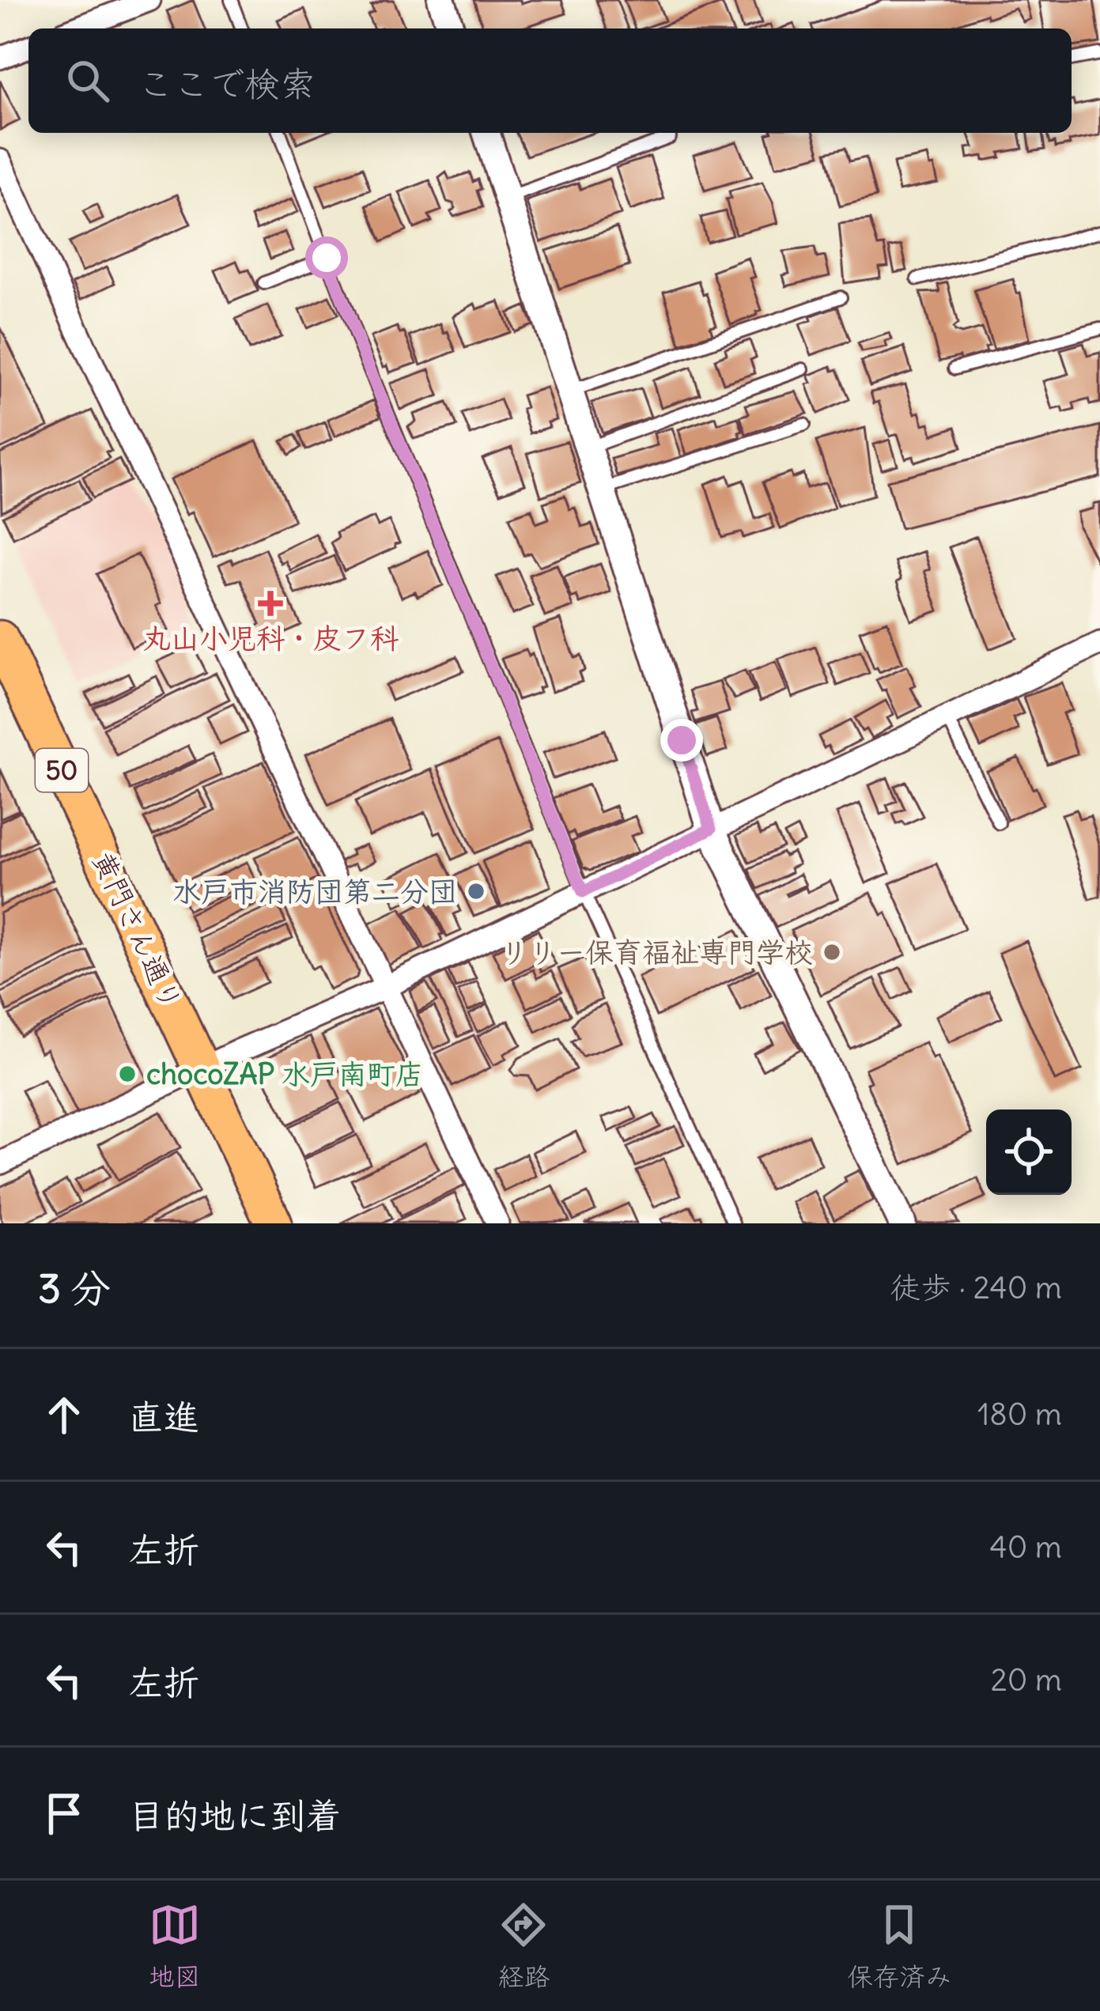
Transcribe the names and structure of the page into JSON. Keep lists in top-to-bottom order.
{
  "streets": {
    "highway": ["50", "黄門さん通り"]
  },
  "places": {
    "health": ["丸山小児科・皮フ科"],
    "other": ["水戸市消防団第二分団", "リリー保育福祉専門学校", "chocoZAP 水戸南町店"]
  },
  "page": {
    "search": "ここで検索",
    "heading": ["3 分", "徒歩 · 240 m"],
    "list": [
      ["直進", "180 m"],
      ["左折", "40 m"],
      ["左折", "20 m"],
      "目的地に到着"
    ],
    "nav": ["地図", "経路", "保存済み"]
  }
}
